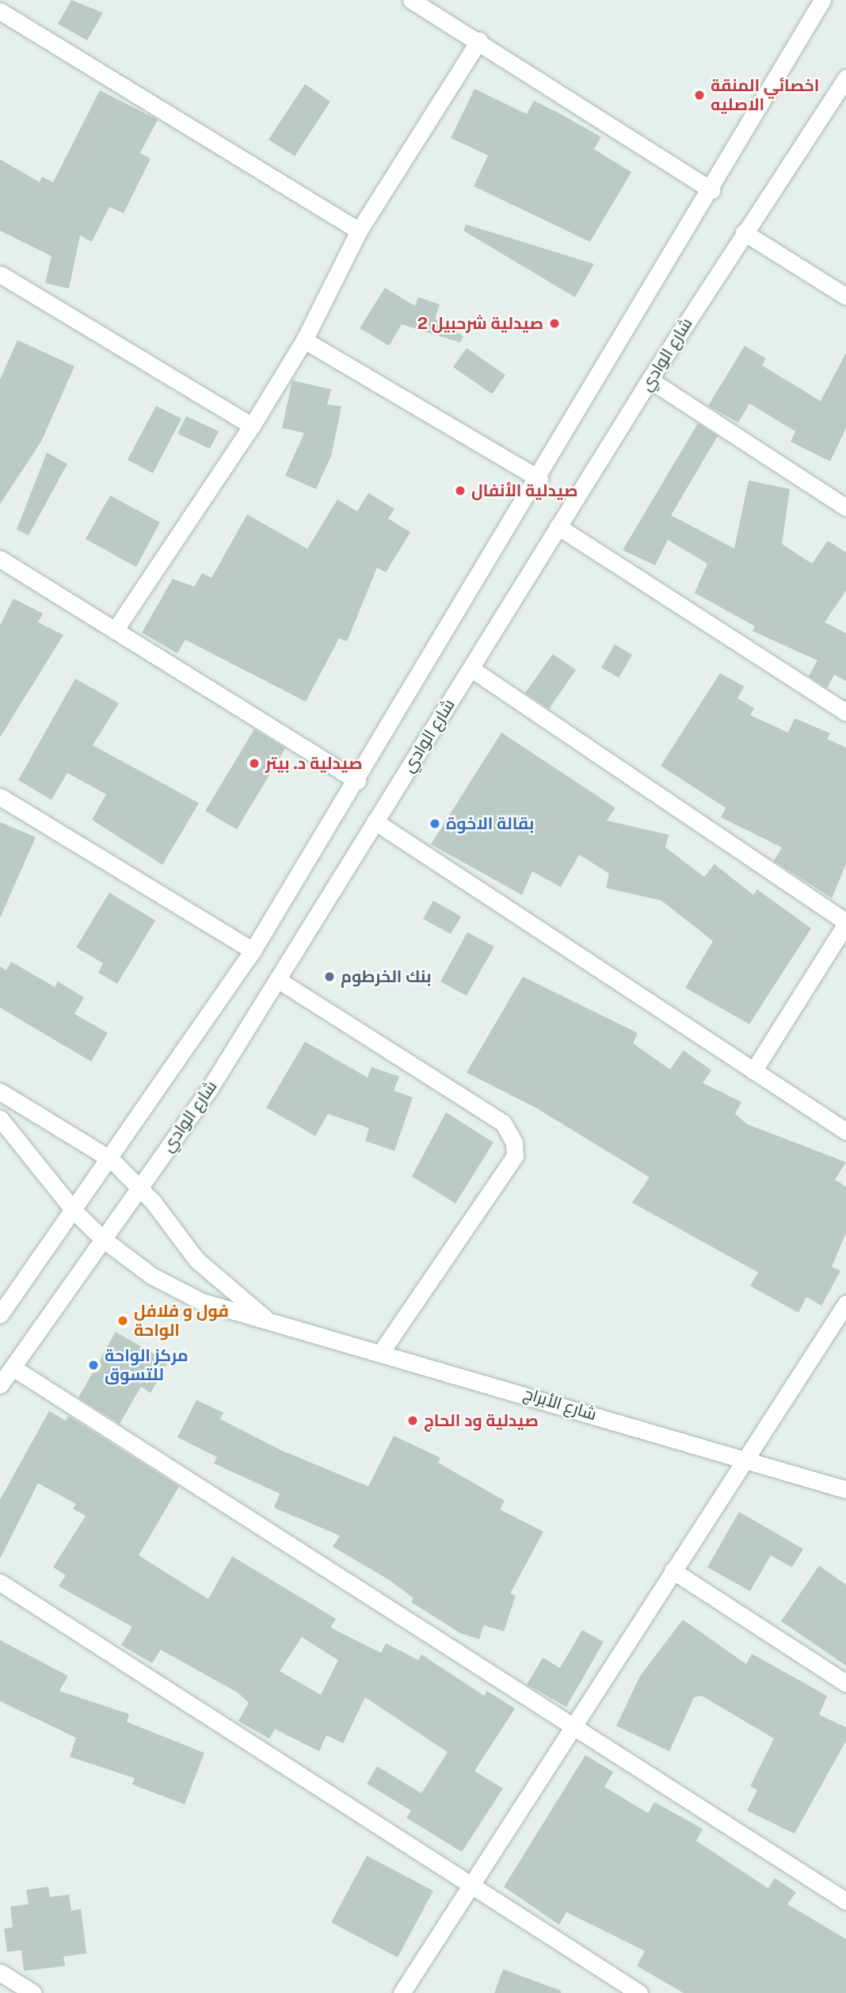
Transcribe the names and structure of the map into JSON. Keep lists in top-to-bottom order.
{
  "streets": {
    "street": ["شارع الوادي", "شارع الأبراج"]
  },
  "crossings": [
    ["شارع الوادي", "شارع الأبراج"]
  ],
  "places": [
    "اخصائي المنقة الاصليه",
    "صيدلية شرحبيل 2",
    "صيدلية الأنفال",
    "صيدلية د. بيتر",
    "بقالة الاخوة",
    "بنك الخرطوم",
    "فول و فلافل الواحة",
    "مركز الواحة للتسوق",
    "صيدلية ود الحاج"
  ]
}
